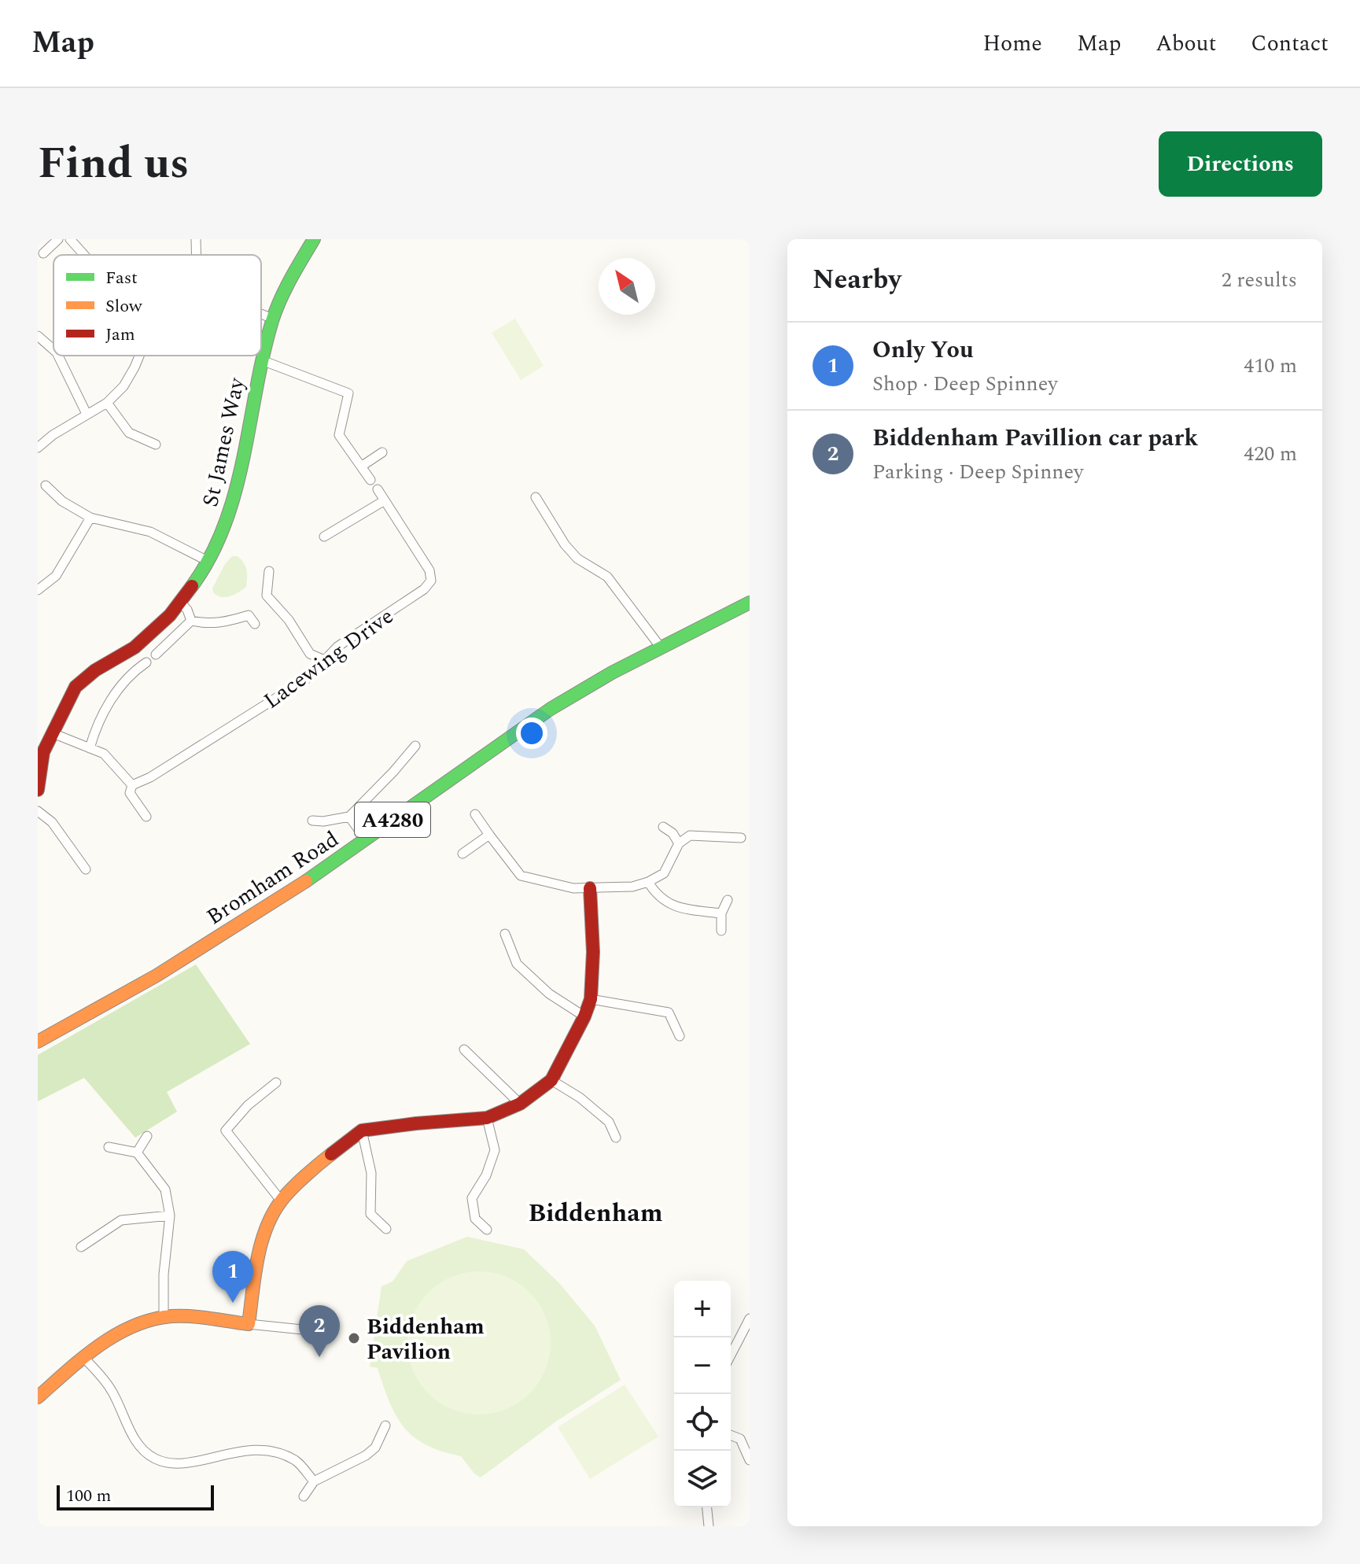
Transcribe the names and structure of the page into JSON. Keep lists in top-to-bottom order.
{
  "streets": {
    "street": [
      "St James Way",
      "Lacewing Drive",
      "A4280",
      "Bromham Road"
    ]
  },
  "districts": ["Biddenham"],
  "places": ["Biddenham Pavilion"],
  "legend": ["Fast", "Slow", "Jam"],
  "scale_bar": "100 m",
  "north": "top left",
  "page": {
    "header": "Map",
    "nav": [
      "Home",
      "Map",
      "About",
      "Contact"
    ],
    "title": "Find us",
    "buttons": "Directions",
    "heading": ["Nearby", "2 results"],
    "list": [
      {
        "mark": "1",
        "name": "Only You",
        "note": "Shop · Deep Spinney",
        "value": "410 m"
      },
      {
        "mark": "2",
        "name": "Biddenham Pavillion car park",
        "note": "Parking · Deep Spinney",
        "value": "420 m"
      }
    ],
    "pins": ["1", "2"],
    "map_buttons": ["+", "−"],
    "scale": "100 m"
  }
}
